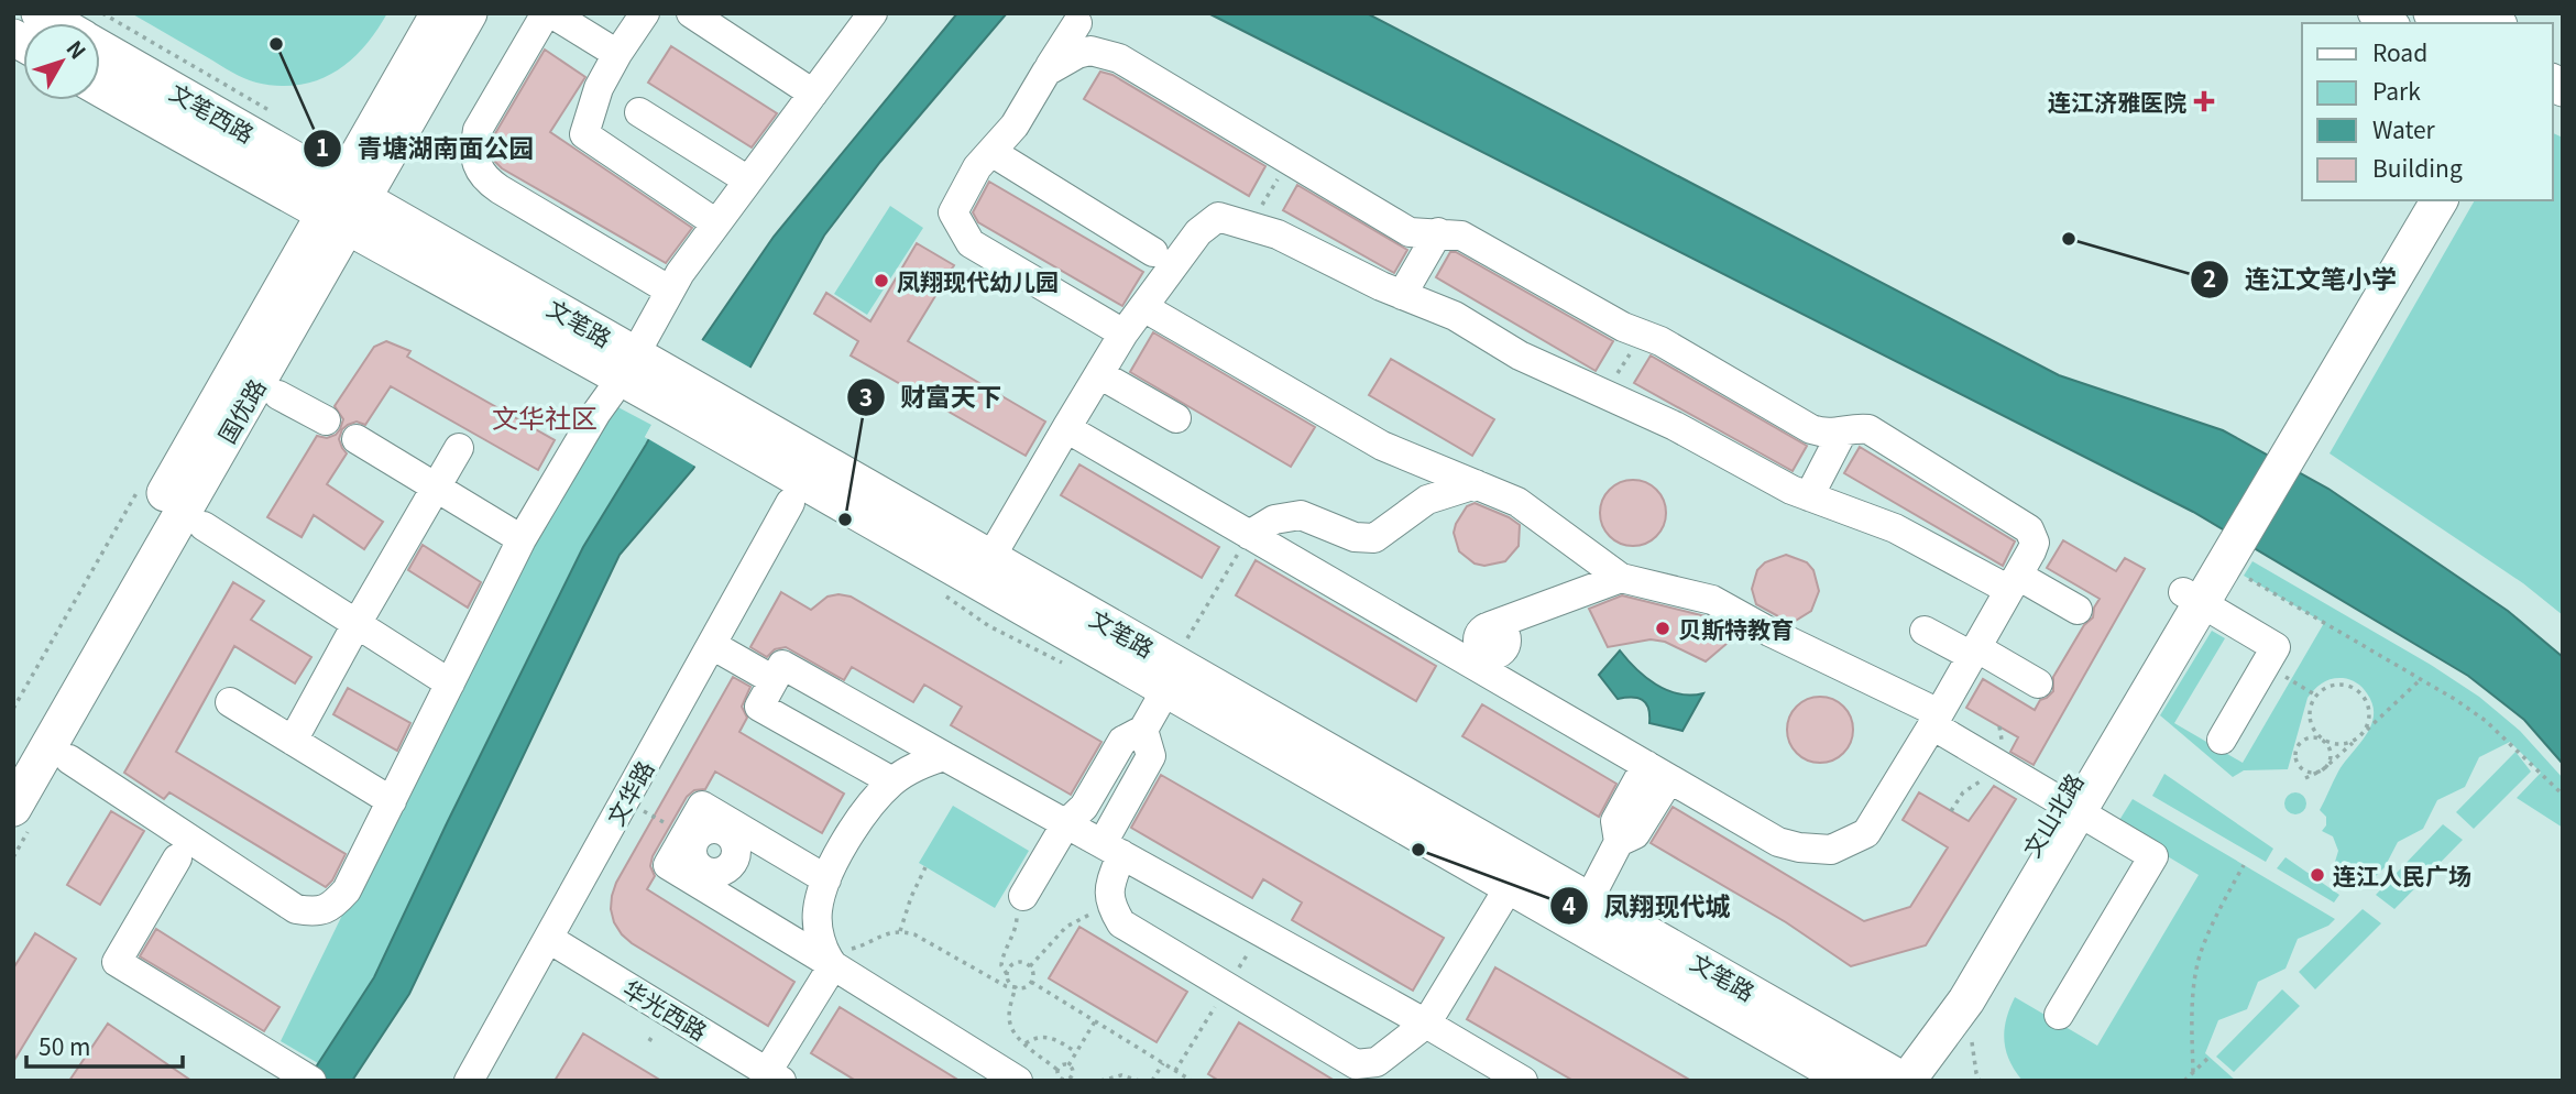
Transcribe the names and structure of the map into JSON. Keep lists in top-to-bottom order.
{
  "streets": {
    "main road": [
      "文笔西路",
      "文笔路",
      "国优路",
      "文山北路"
    ],
    "street": ["文华路", "华光西路"]
  },
  "crossings": [
    ["文笔西路", "文笔路"],
    ["文笔西路", "国优路"],
    ["文笔路", "国优路"],
    ["文笔路", "文山北路"],
    ["文华路", "华光西路"]
  ],
  "districts": ["文华社区"],
  "places": {
    "other": [
      "青塘湖南面公园",
      "连江文笔小学",
      "凤翔现代幼儿园",
      "财富天下",
      "贝斯特教育",
      "凤翔现代城",
      "连江人民广场"
    ],
    "health": ["连江济雅医院"]
  },
  "legend": [
    "Road",
    "Park",
    "Water",
    "Building"
  ],
  "scale_bar": "50 m",
  "north": "top right"
}
